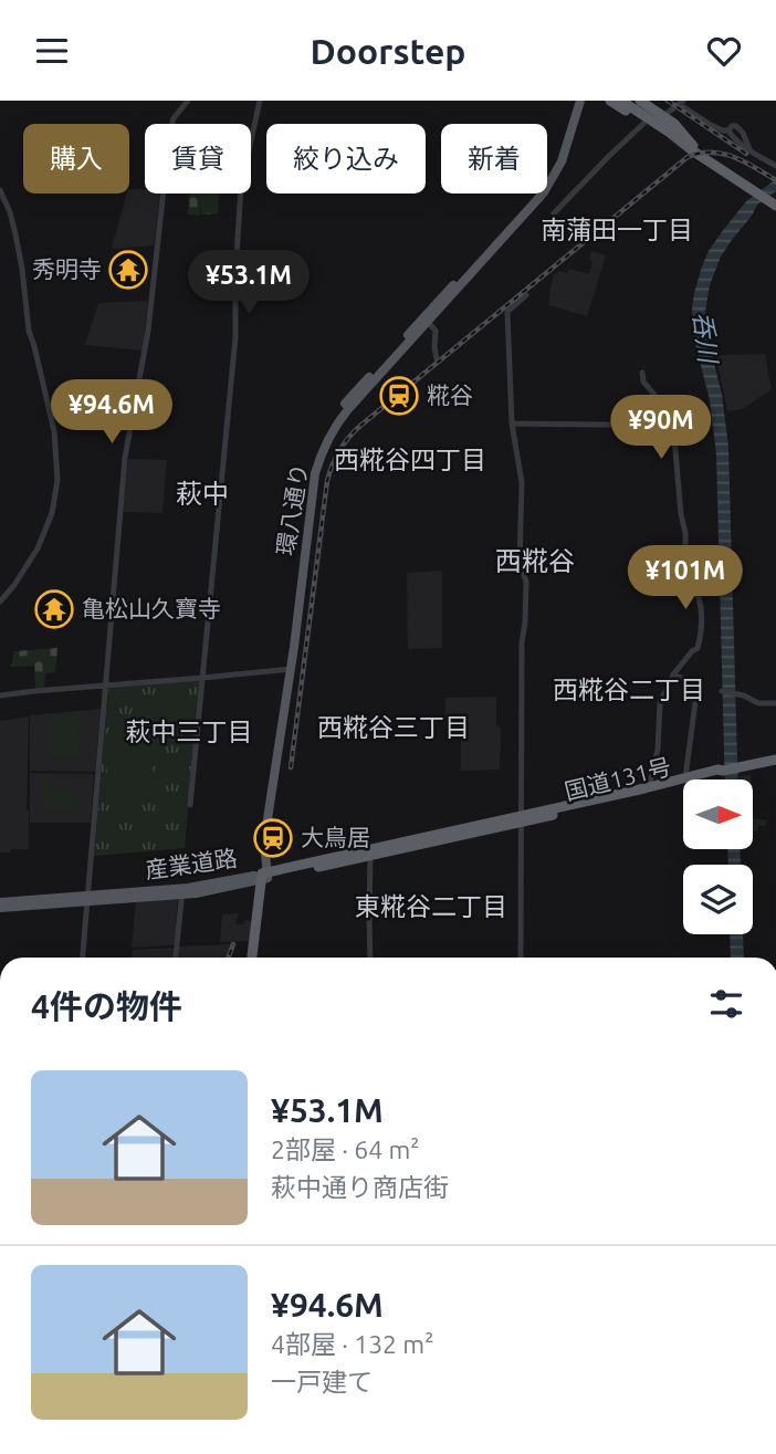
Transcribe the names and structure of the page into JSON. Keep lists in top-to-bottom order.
{
  "streets": {
    "highway": ["環八通り", "国道131号", "産業道路"]
  },
  "crossings": [
    ["環八通り", "産業道路"],
    ["国道131号", "産業道路"]
  ],
  "districts": [
    "南蒲田一丁目",
    "西糀谷四丁目",
    "萩中",
    "西糀谷",
    "西糀谷二丁目",
    "西糀谷三丁目",
    "萩中三丁目",
    "東糀谷二丁目"
  ],
  "water": ["呑川"],
  "places": {
    "temple": ["秀明寺", "亀松山久寶寺"],
    "station": ["糀谷", "大鳥居"]
  },
  "north": "right",
  "page": {
    "header": "Doorstep",
    "chip": [
      "購入",
      "賃貸",
      "絞り込み",
      "新着"
    ],
    "price": [
      "¥53.1M",
      "¥94.6M",
      "¥90M",
      "¥101M"
    ],
    "heading": "4件の物件",
    "list": [
      {
        "name": "¥53.1M",
        "note": "2部屋 · 64 m² · 萩中通り商店街"
      },
      {
        "name": "¥94.6M",
        "note": "4部屋 · 132 m² · 一戸建て"
      }
    ]
  }
}
